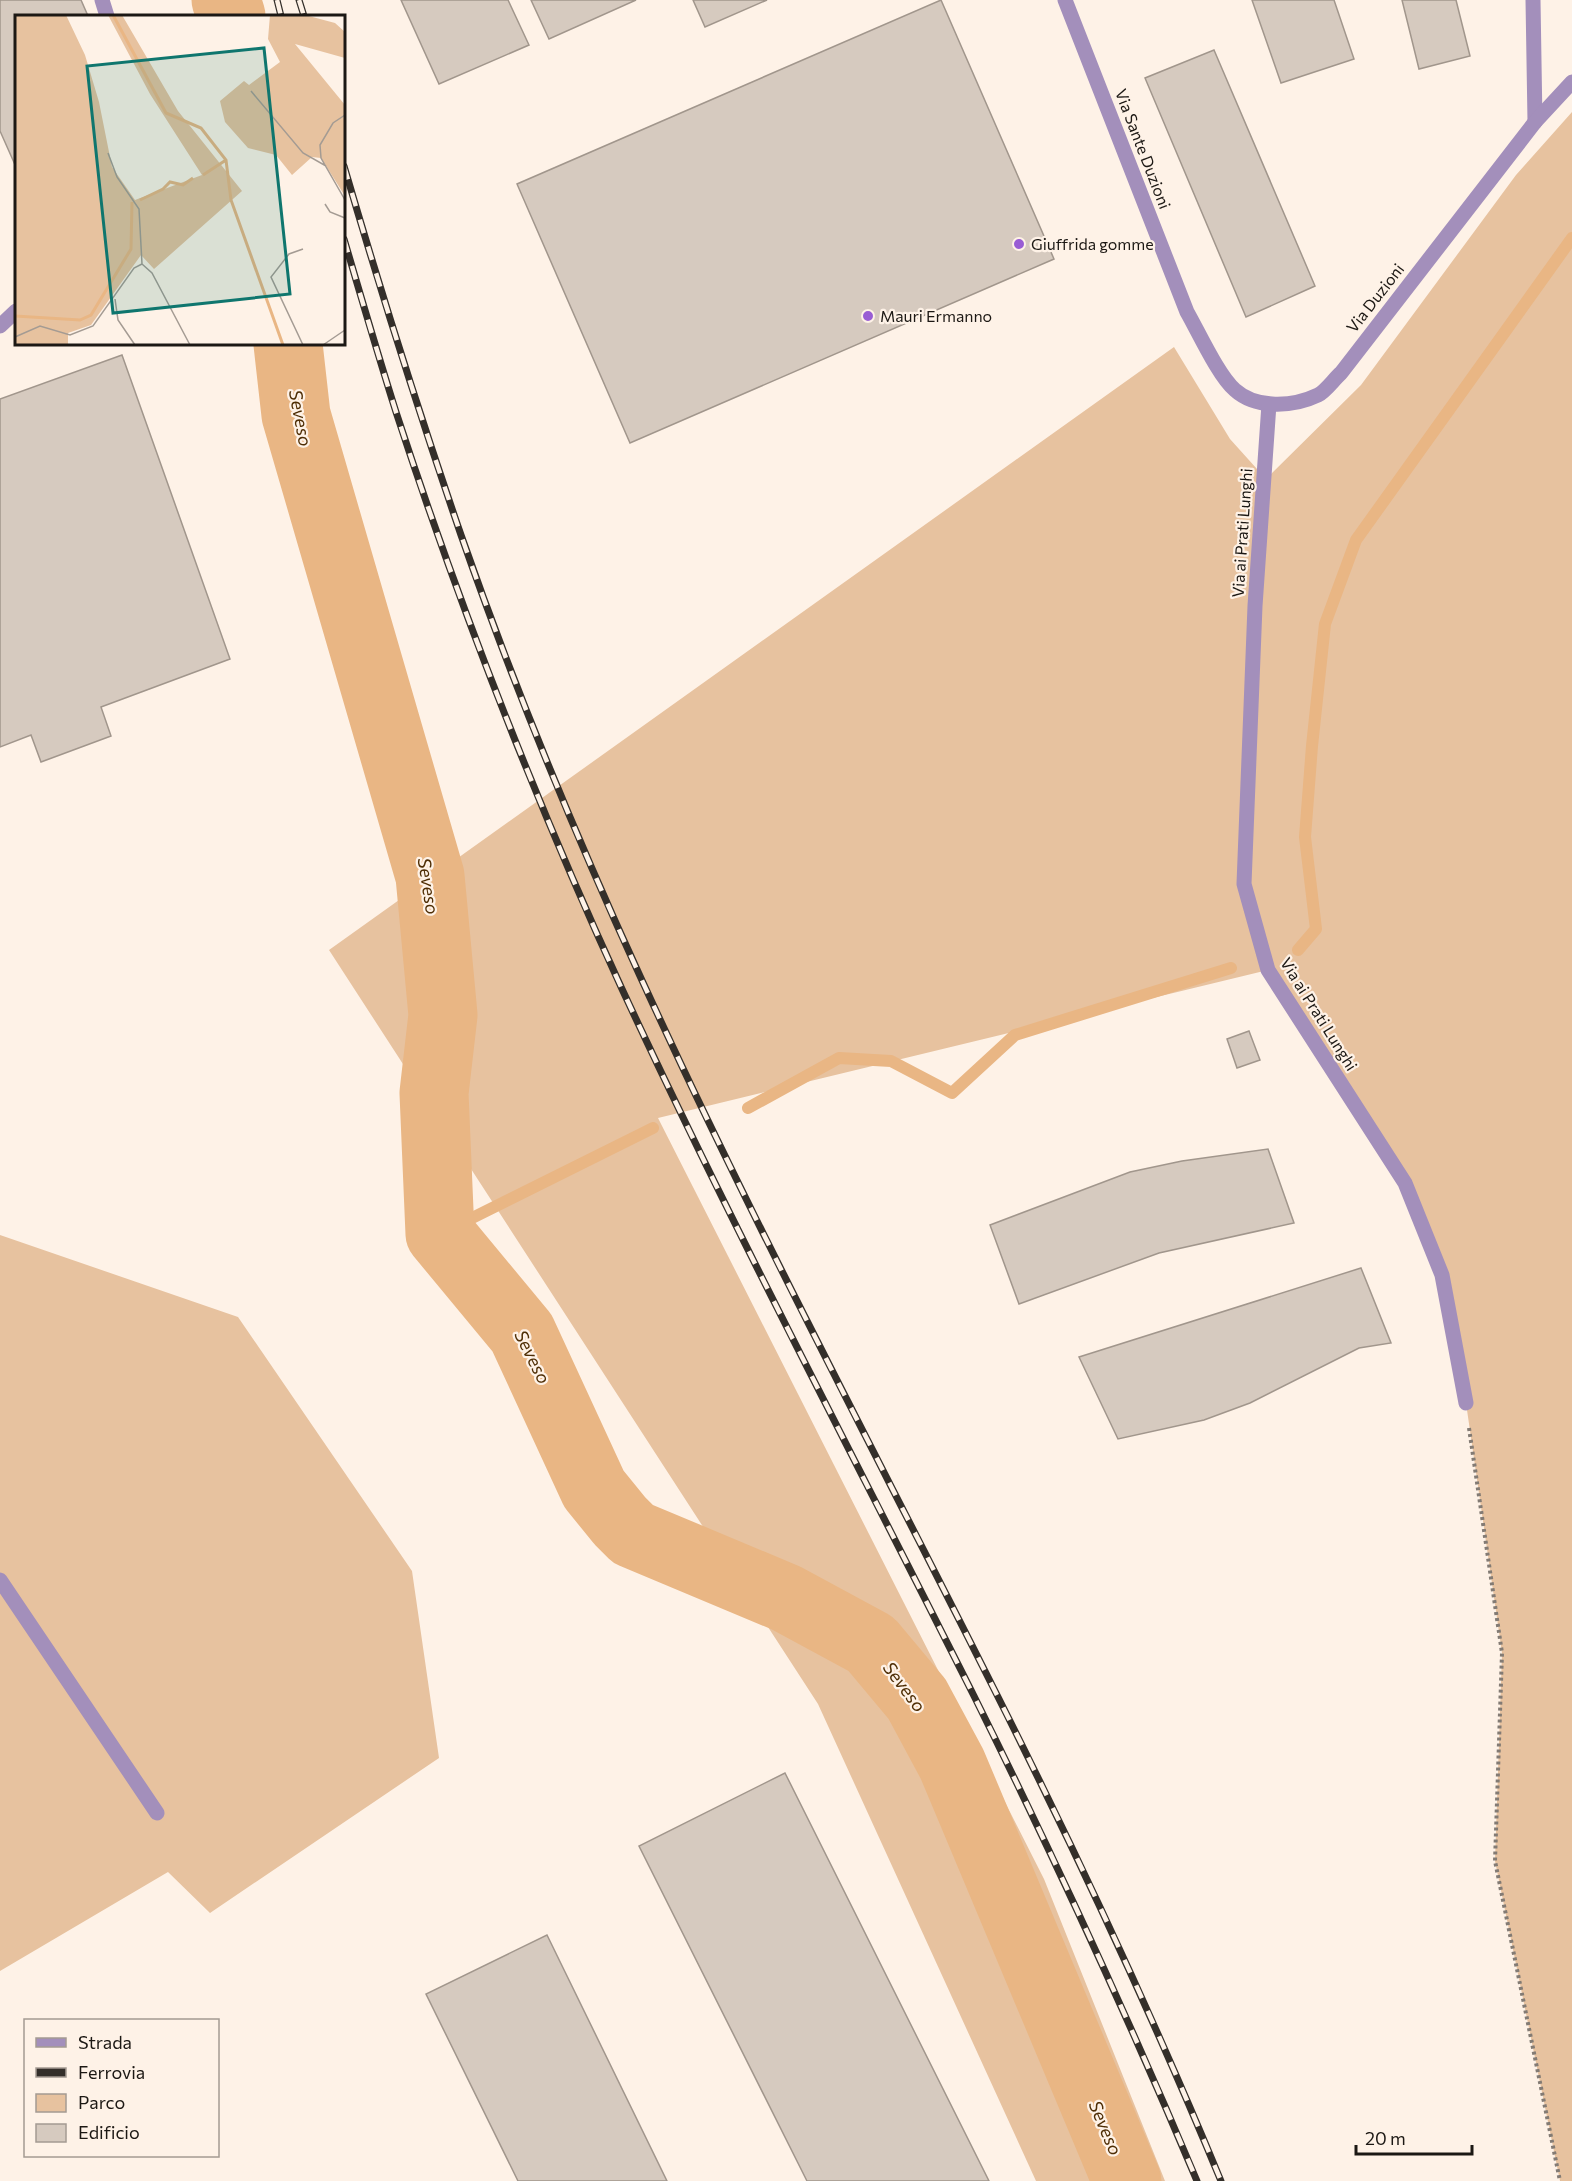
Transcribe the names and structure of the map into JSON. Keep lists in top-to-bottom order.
{
  "streets": {
    "street": ["Via Sante Duzioni", "Via Duzioni", "Via ai Prati Lunghi"]
  },
  "crossings": [
    ["Via Sante Duzioni", "Via Duzioni"],
    ["Via Duzioni", "Via ai Prati Lunghi"]
  ],
  "water": ["Seveso"],
  "places": ["Giuffrida gomme", "Mauri Ermanno"],
  "legend": [
    "Strada",
    "Ferrovia",
    "Parco",
    "Edificio"
  ],
  "scale_bar": "20 m"
}
